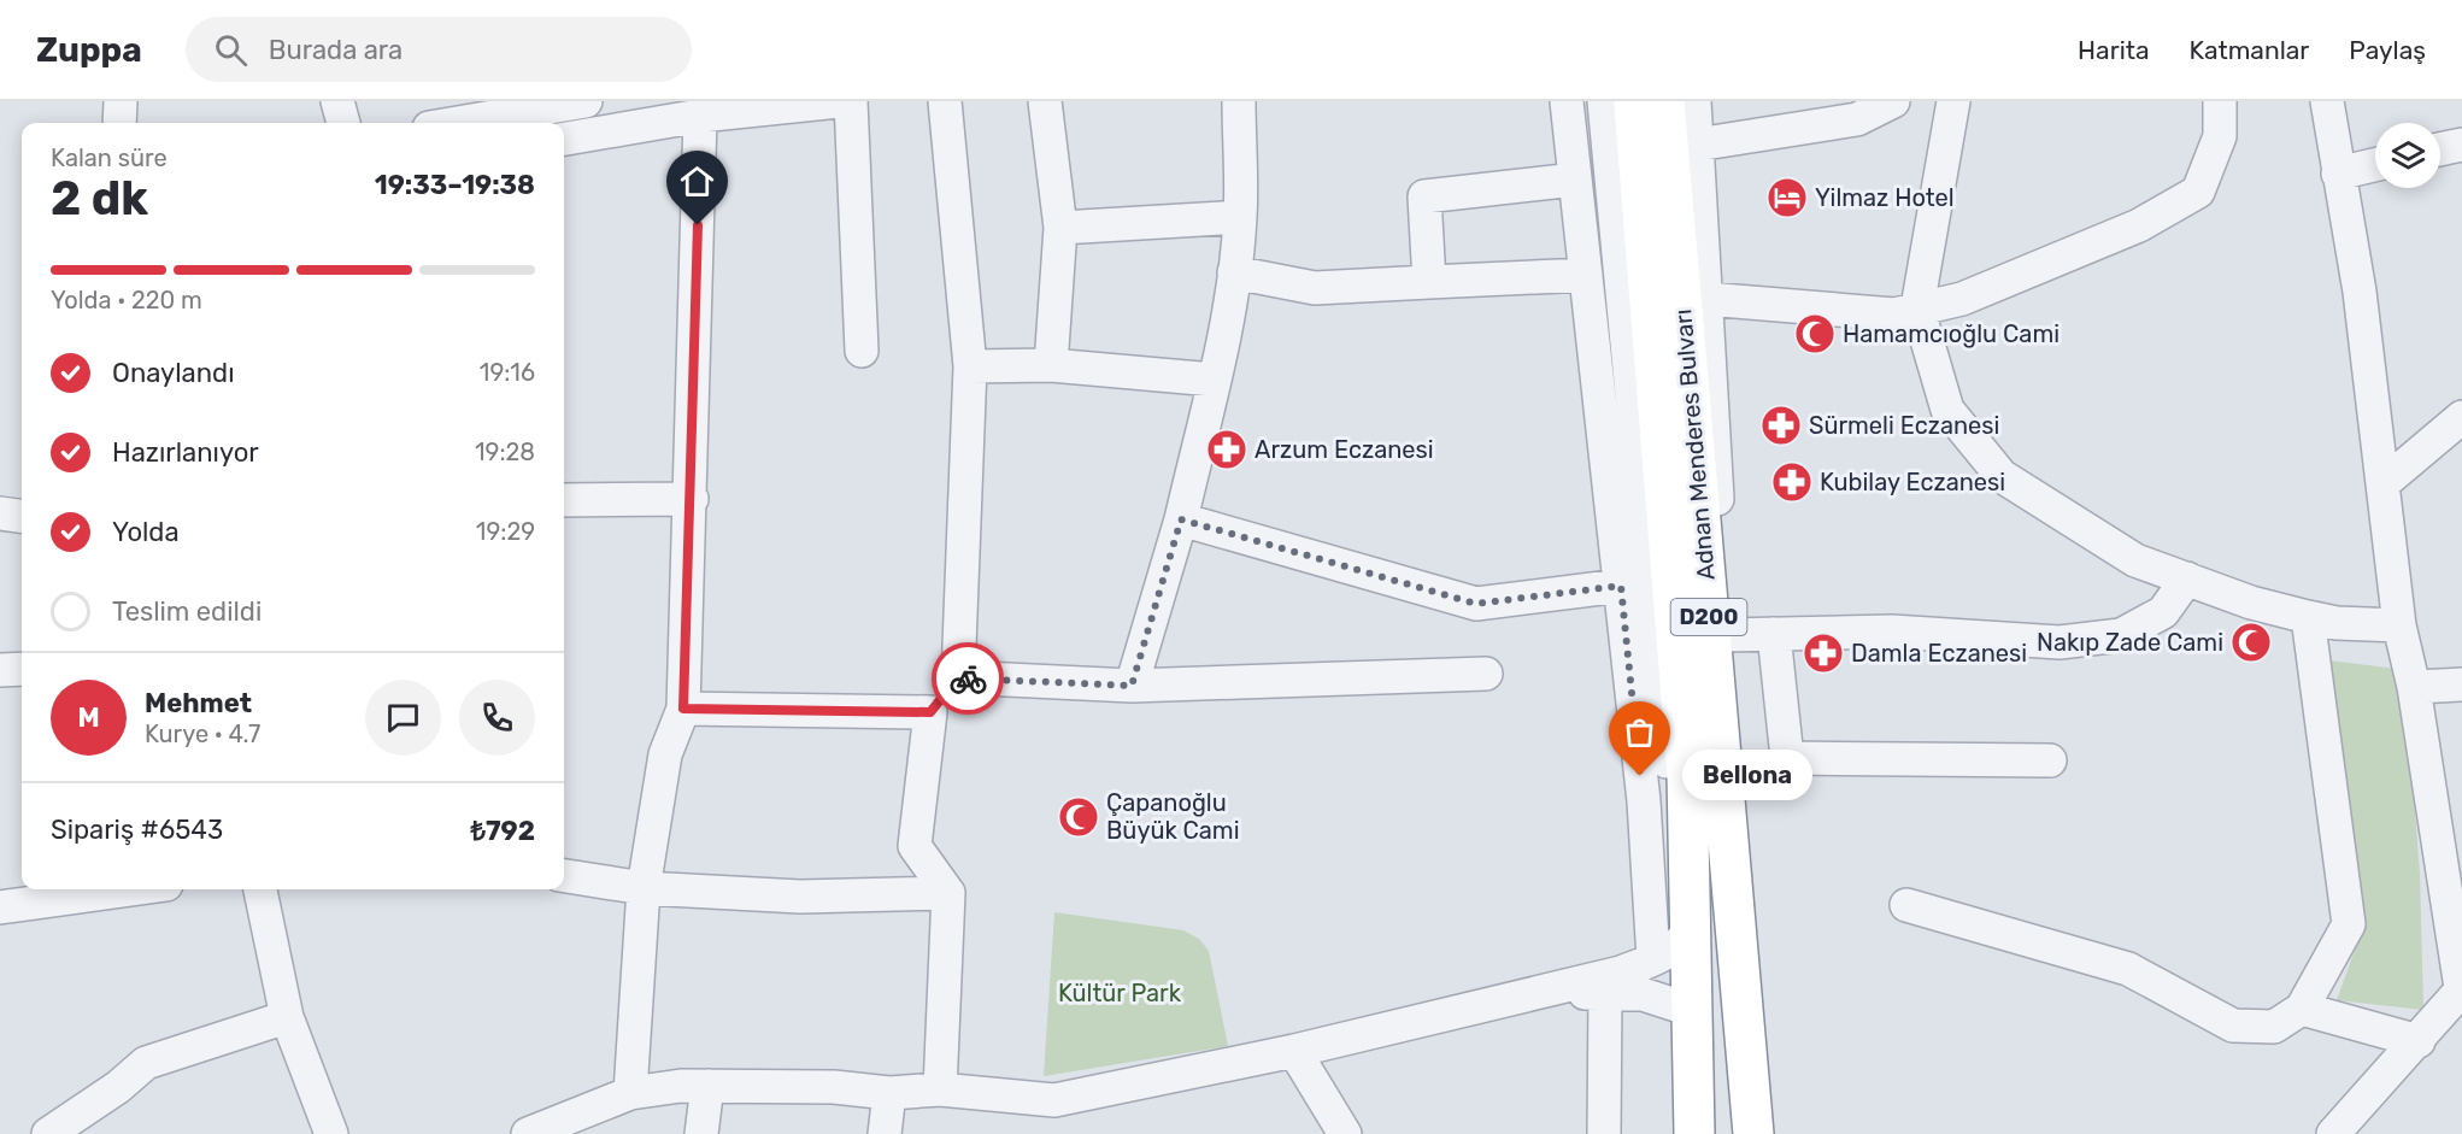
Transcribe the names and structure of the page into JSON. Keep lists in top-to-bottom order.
{
  "streets": {
    "highway": ["Adnan Menderes Bulvarı", "D200"]
  },
  "parks": ["Kültür Park"],
  "places": {
    "hotel": ["Yilmaz Hotel"],
    "mosque": ["Hamamcıoğlu Cami", "Nakıp Zade Cami", "Çapanoğlu Büyük Cami"],
    "pharmacy": [
      "Sürmeli Eczanesi",
      "Arzum Eczanesi",
      "Kubilay Eczanesi",
      "Damla Eczanesi"
    ],
    "other": ["Bellona"]
  },
  "page": {
    "header": "Zuppa",
    "search": "Burada ara",
    "nav": ["Harita", "Katmanlar", "Paylaş"],
    "heading": ["2 dk", "Kalan süre", "19:33–19:38"],
    "panel": [
      "Mehmet",
      "Kurye · 4.7",
      "Sipariş #6543",
      "₺792"
    ],
    "bar": "Yolda · 220 m",
    "list": [
      ["Onaylandı", "19:16"],
      ["Hazırlanıyor", "19:28"],
      ["Yolda", "19:29"],
      "Teslim edildi"
    ],
    "round": "M",
    "bubble": "Bellona"
  }
}
